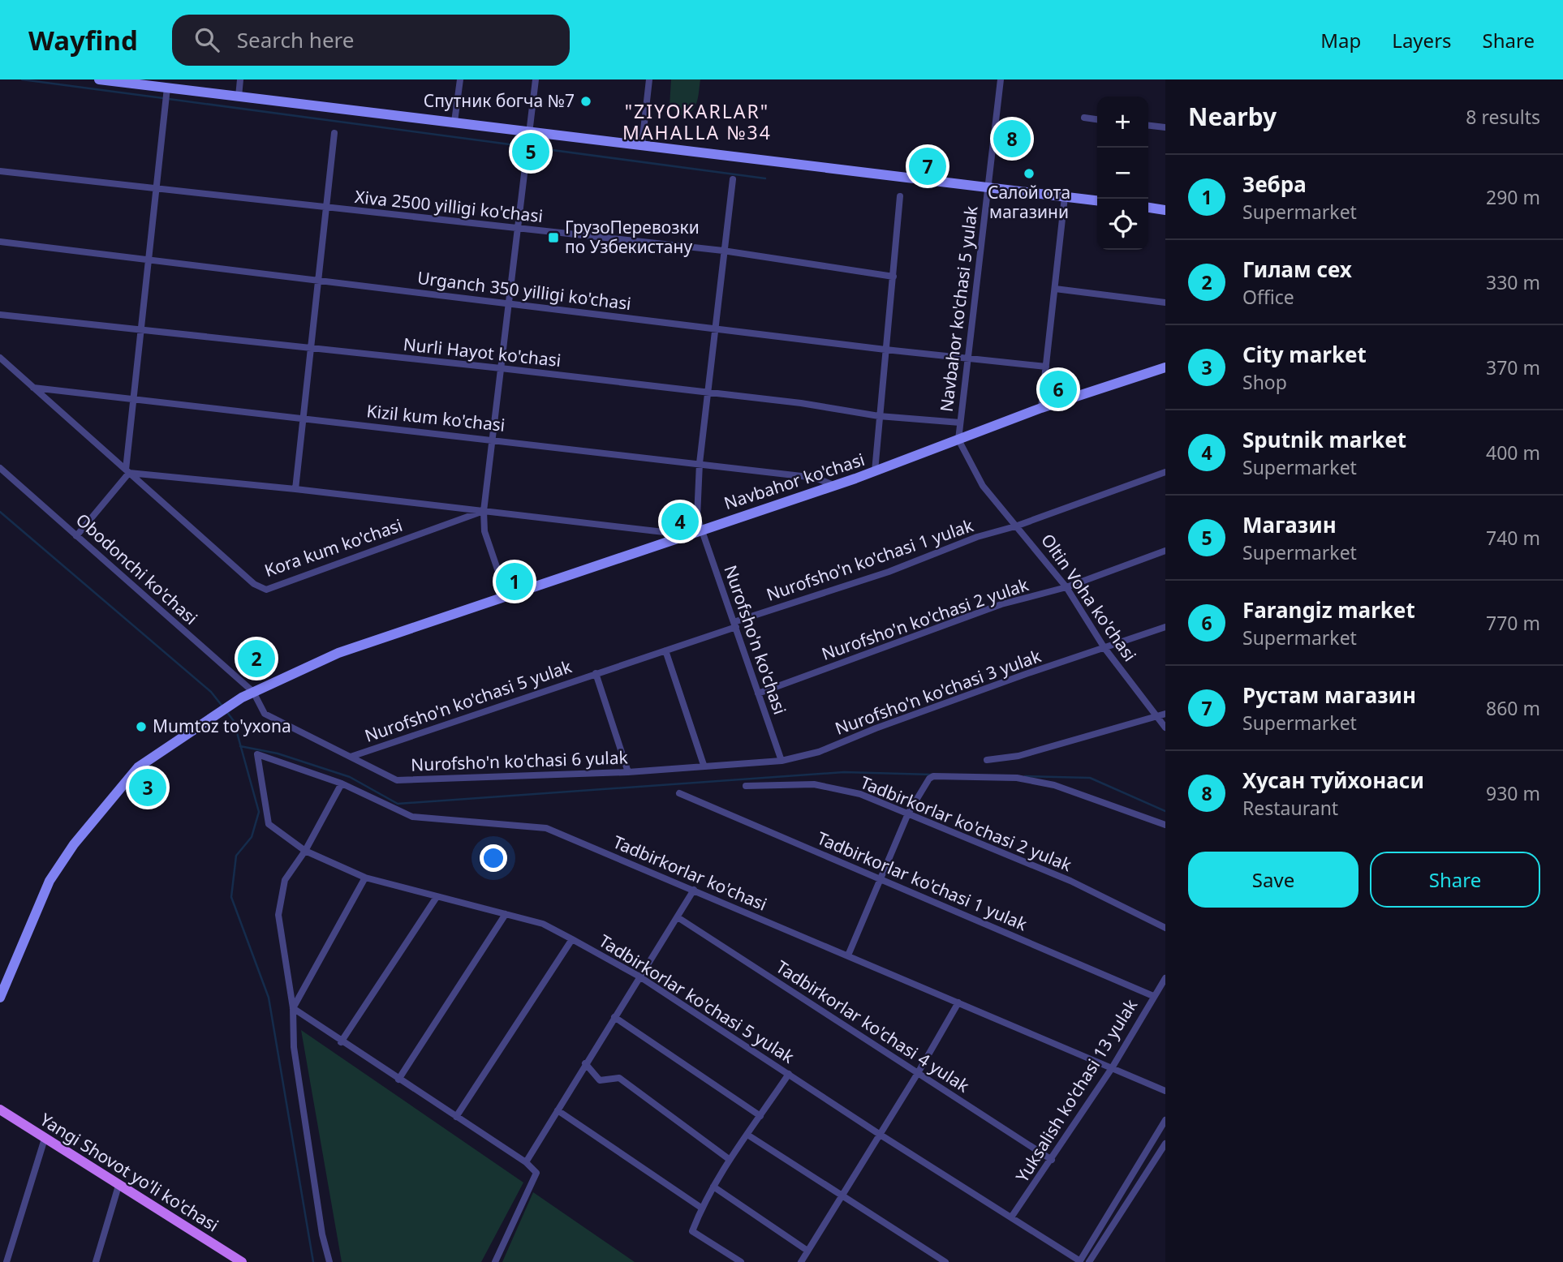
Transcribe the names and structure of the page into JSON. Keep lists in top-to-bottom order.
{
  "streets": {
    "main road": ["Navbahor ko'chasi", "Yangi Shovot yo'li ko'chasi"],
    "street": [
      "Xiva 2500 yilligi ko'chasi",
      "Urganch 350 yilligi ko'chasi",
      "Navbahor ko'chasi 5 yulak",
      "Nurli Hayot ko'chasi",
      "Kizil kum ko'chasi",
      "Kora kum ko'chasi",
      "Nurofsho'n ko'chasi 1 yulak",
      "Obodonchi ko'chasi",
      "Oltin Voha ko'chasi",
      "Nurofsho'n ko'chasi 2 yulak",
      "Nurofsho'n ko'chasi",
      "Nurofsho'n ko'chasi 3 yulak",
      "Nurofsho'n ko'chasi 5 yulak",
      "Nurofsho'n ko'chasi 6 yulak",
      "Tadbirkorlar ko'chasi 2 yulak",
      "Tadbirkorlar ko'chasi",
      "Tadbirkorlar ko'chasi 1 yulak",
      "Tadbirkorlar ko'chasi 5 yulak",
      "Tadbirkorlar ko'chasi 4 yulak",
      "Yuksalish ko'chasi 13 yulak"
    ]
  },
  "crossings": [
    ["Xiva 2500 yilligi ko'chasi", "Nurofsho'n ko'chasi"],
    ["Urganch 350 yilligi ko'chasi", "Navbahor ko'chasi 5 yulak"],
    ["Urganch 350 yilligi ko'chasi", "Nurofsho'n ko'chasi"],
    ["Navbahor ko'chasi 5 yulak", "Nurli Hayot ko'chasi"],
    ["Navbahor ko'chasi 5 yulak", "Navbahor ko'chasi"],
    ["Navbahor ko'chasi 5 yulak", "Oltin Voha ko'chasi"],
    ["Nurli Hayot ko'chasi", "Nurofsho'n ko'chasi"],
    ["Kizil kum ko'chasi", "Navbahor ko'chasi"],
    ["Kizil kum ko'chasi", "Kora kum ko'chasi"],
    ["Kizil kum ko'chasi", "Nurofsho'n ko'chasi"],
    ["Navbahor ko'chasi", "Kora kum ko'chasi"],
    ["Navbahor ko'chasi", "Obodonchi ko'chasi"],
    ["Navbahor ko'chasi", "Oltin Voha ko'chasi"],
    ["Navbahor ko'chasi", "Nurofsho'n ko'chasi"],
    ["Navbahor ko'chasi", "Nurofsho'n ko'chasi 6 yulak"],
    ["Nurofsho'n ko'chasi 1 yulak", "Oltin Voha ko'chasi"],
    ["Nurofsho'n ko'chasi 1 yulak", "Nurofsho'n ko'chasi"],
    ["Nurofsho'n ko'chasi 1 yulak", "Nurofsho'n ko'chasi 5 yulak"],
    ["Obodonchi ko'chasi", "Nurofsho'n ko'chasi 6 yulak"],
    ["Oltin Voha ko'chasi", "Nurofsho'n ko'chasi 2 yulak"],
    ["Oltin Voha ko'chasi", "Nurofsho'n ko'chasi 3 yulak"],
    ["Nurofsho'n ko'chasi 2 yulak", "Nurofsho'n ko'chasi"],
    ["Nurofsho'n ko'chasi", "Nurofsho'n ko'chasi 3 yulak"],
    ["Nurofsho'n ko'chasi", "Nurofsho'n ko'chasi 5 yulak"],
    ["Nurofsho'n ko'chasi", "Nurofsho'n ko'chasi 6 yulak"],
    ["Nurofsho'n ko'chasi 3 yulak", "Nurofsho'n ko'chasi 6 yulak"],
    ["Nurofsho'n ko'chasi 5 yulak", "Nurofsho'n ko'chasi 6 yulak"],
    ["Tadbirkorlar ko'chasi", "Tadbirkorlar ko'chasi 5 yulak"],
    ["Tadbirkorlar ko'chasi", "Yuksalish ko'chasi 13 yulak"],
    ["Tadbirkorlar ko'chasi 1 yulak", "Yuksalish ko'chasi 13 yulak"],
    ["Tadbirkorlar ko'chasi 5 yulak", "Yuksalish ko'chasi 13 yulak"],
    ["Tadbirkorlar ko'chasi 4 yulak", "Yuksalish ko'chasi 13 yulak"]
  ],
  "districts": ["\"ZIYOKARLAR\" MAHALLA №34"],
  "places": {
    "other": ["Спутник богча №7", "Салой ота магазини", "Mumtoz to'yxona"],
    "transit": ["ГрузоПеревозки по Узбекистану"]
  },
  "page": {
    "header": "Wayfind",
    "search": "Search here",
    "nav": ["Map", "Layers", "Share"],
    "heading": ["Nearby", "8 results"],
    "map_buttons": ["+", "−"],
    "pins": [
      "8",
      "5",
      "7",
      "6",
      "4",
      "1",
      "2",
      "3"
    ],
    "list": [
      {
        "mark": "1",
        "name": "Зебра",
        "note": "Supermarket",
        "value": "290 m"
      },
      {
        "mark": "2",
        "name": "Гилам сех",
        "note": "Office",
        "value": "330 m"
      },
      {
        "mark": "3",
        "name": "City market",
        "note": "Shop",
        "value": "370 m"
      },
      {
        "mark": "4",
        "name": "Sputnik market",
        "note": "Supermarket",
        "value": "400 m"
      },
      {
        "mark": "5",
        "name": "Магазин",
        "note": "Supermarket",
        "value": "740 m"
      },
      {
        "mark": "6",
        "name": "Farangiz market",
        "note": "Supermarket",
        "value": "770 m"
      },
      {
        "mark": "7",
        "name": "Рустам магазин",
        "note": "Supermarket",
        "value": "860 m"
      },
      {
        "mark": "8",
        "name": "Хусан туйхонаси",
        "note": "Restaurant",
        "value": "930 m"
      }
    ],
    "buttons": ["Save", "Share"]
  }
}
